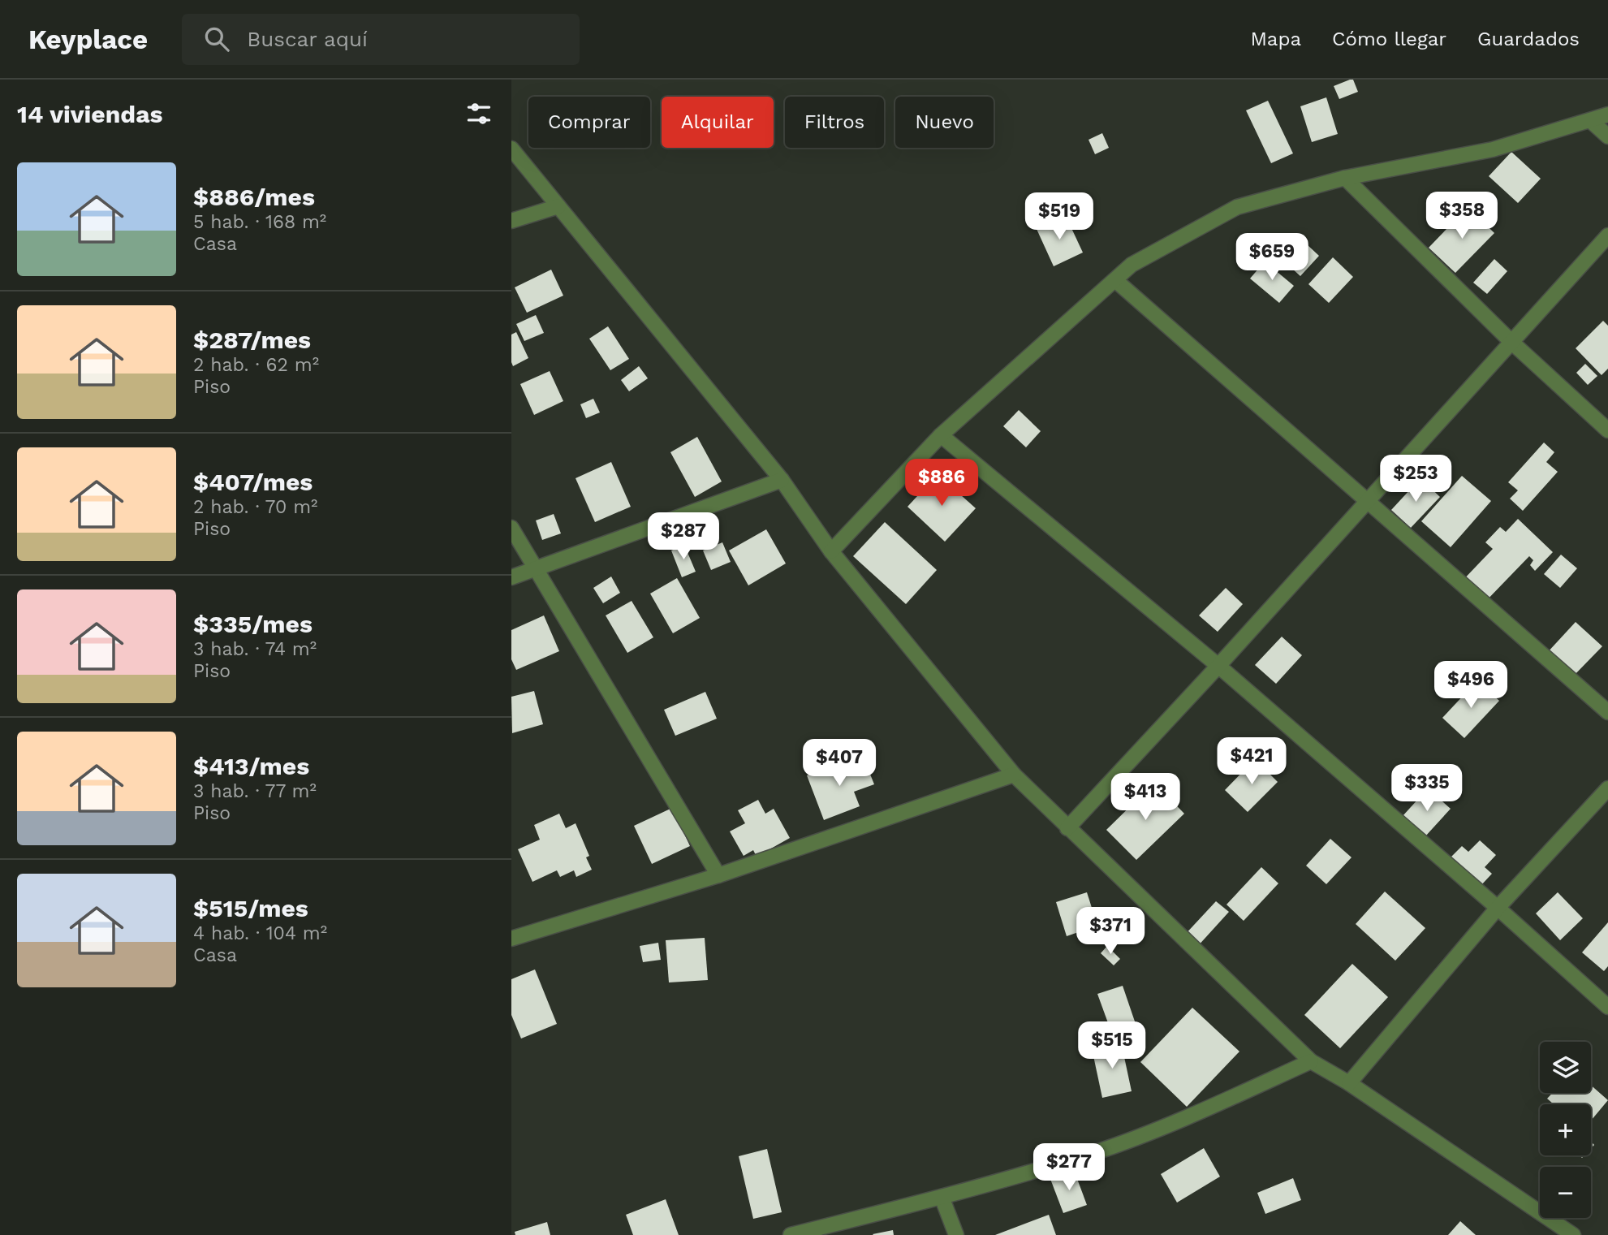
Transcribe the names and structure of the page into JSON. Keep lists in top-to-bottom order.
{
  "page": {
    "header": "Keyplace",
    "search": "Buscar aquí",
    "nav": ["Mapa", "Cómo llegar", "Guardados"],
    "heading": "14 viviendas",
    "chip": [
      "Comprar",
      "Alquilar",
      "Filtros",
      "Nuevo"
    ],
    "list": [
      {
        "name": "$886/mes",
        "note": "5 hab. · 168 m² · Casa"
      },
      {
        "name": "$287/mes",
        "note": "2 hab. · 62 m² · Piso"
      },
      {
        "name": "$407/mes",
        "note": "2 hab. · 70 m² · Piso"
      },
      {
        "name": "$335/mes",
        "note": "3 hab. · 74 m² · Piso"
      },
      {
        "name": "$413/mes",
        "note": "3 hab. · 77 m² · Piso"
      },
      {
        "name": "$515/mes",
        "note": "4 hab. · 104 m² · Casa"
      }
    ],
    "price": [
      "$358",
      "$519",
      "$659",
      "$253",
      "$886",
      "$287",
      "$496",
      "$421",
      "$407",
      "$335",
      "$413",
      "$371",
      "$515",
      "$277"
    ],
    "map_buttons": ["+", "−"]
  }
}
